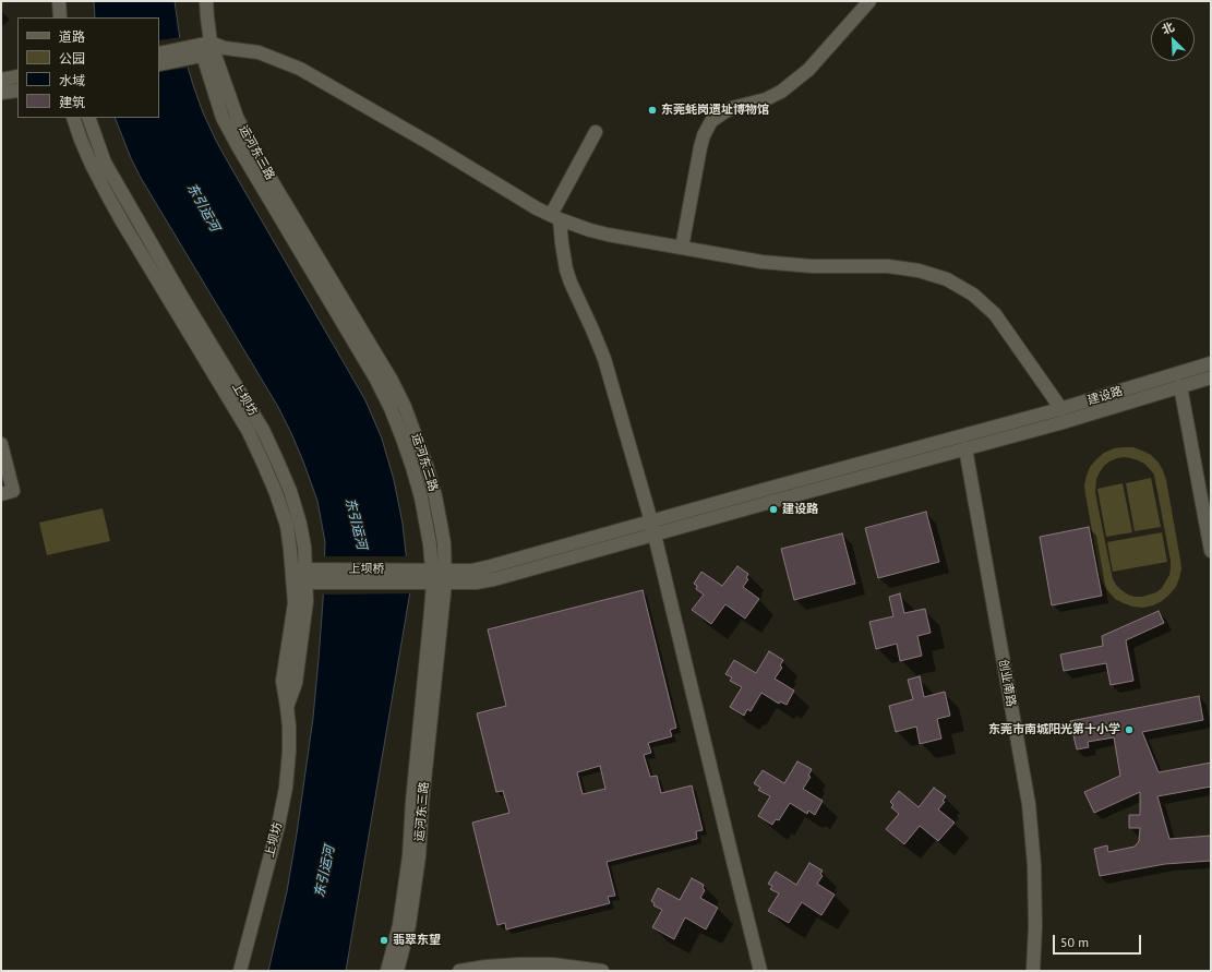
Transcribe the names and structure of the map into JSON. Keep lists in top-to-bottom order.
{
  "streets": {
    "street": [
      "运河东三路",
      "建设路",
      "上坝坊",
      "上坝桥",
      "创业南路"
    ]
  },
  "crossings": [
    ["运河东三路", "建设路"],
    ["建设路", "上坝桥"],
    ["建设路", "创业南路"],
    ["上坝坊", "上坝桥"]
  ],
  "water": ["东引运河"],
  "places": [
    "东莞蚝岗遗址博物馆",
    "建设路",
    "东莞市南城阳光第十小学",
    "翡翠东望"
  ],
  "legend": [
    "道路",
    "公园",
    "水域",
    "建筑"
  ],
  "scale_bar": "50 m",
  "north": "top left"
}
